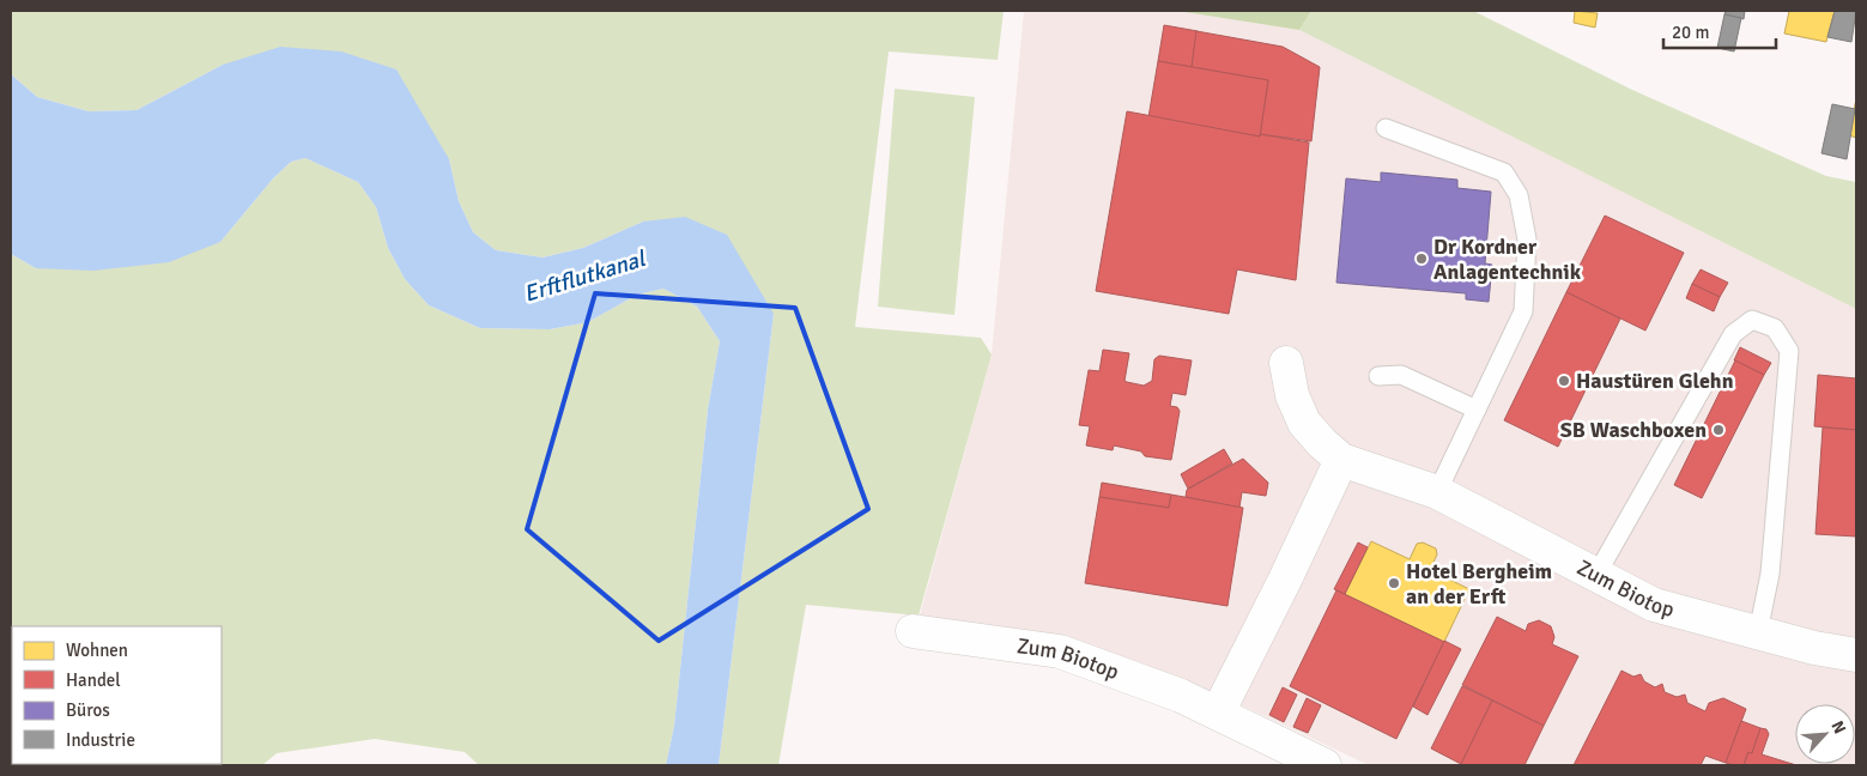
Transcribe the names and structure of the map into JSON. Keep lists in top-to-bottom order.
{
  "streets": {
    "street": ["Zum Biotop"]
  },
  "water": ["Erftflutkanal"],
  "places": [
    "Dr Kordner Anlagentechnik",
    "Haustüren Glehn",
    "SB Waschboxen",
    "Hotel Bergheim an der Erft"
  ],
  "legend": [
    "Wohnen",
    "Handel",
    "Büros",
    "Industrie"
  ],
  "scale_bar": "20 m",
  "north": "top right"
}
